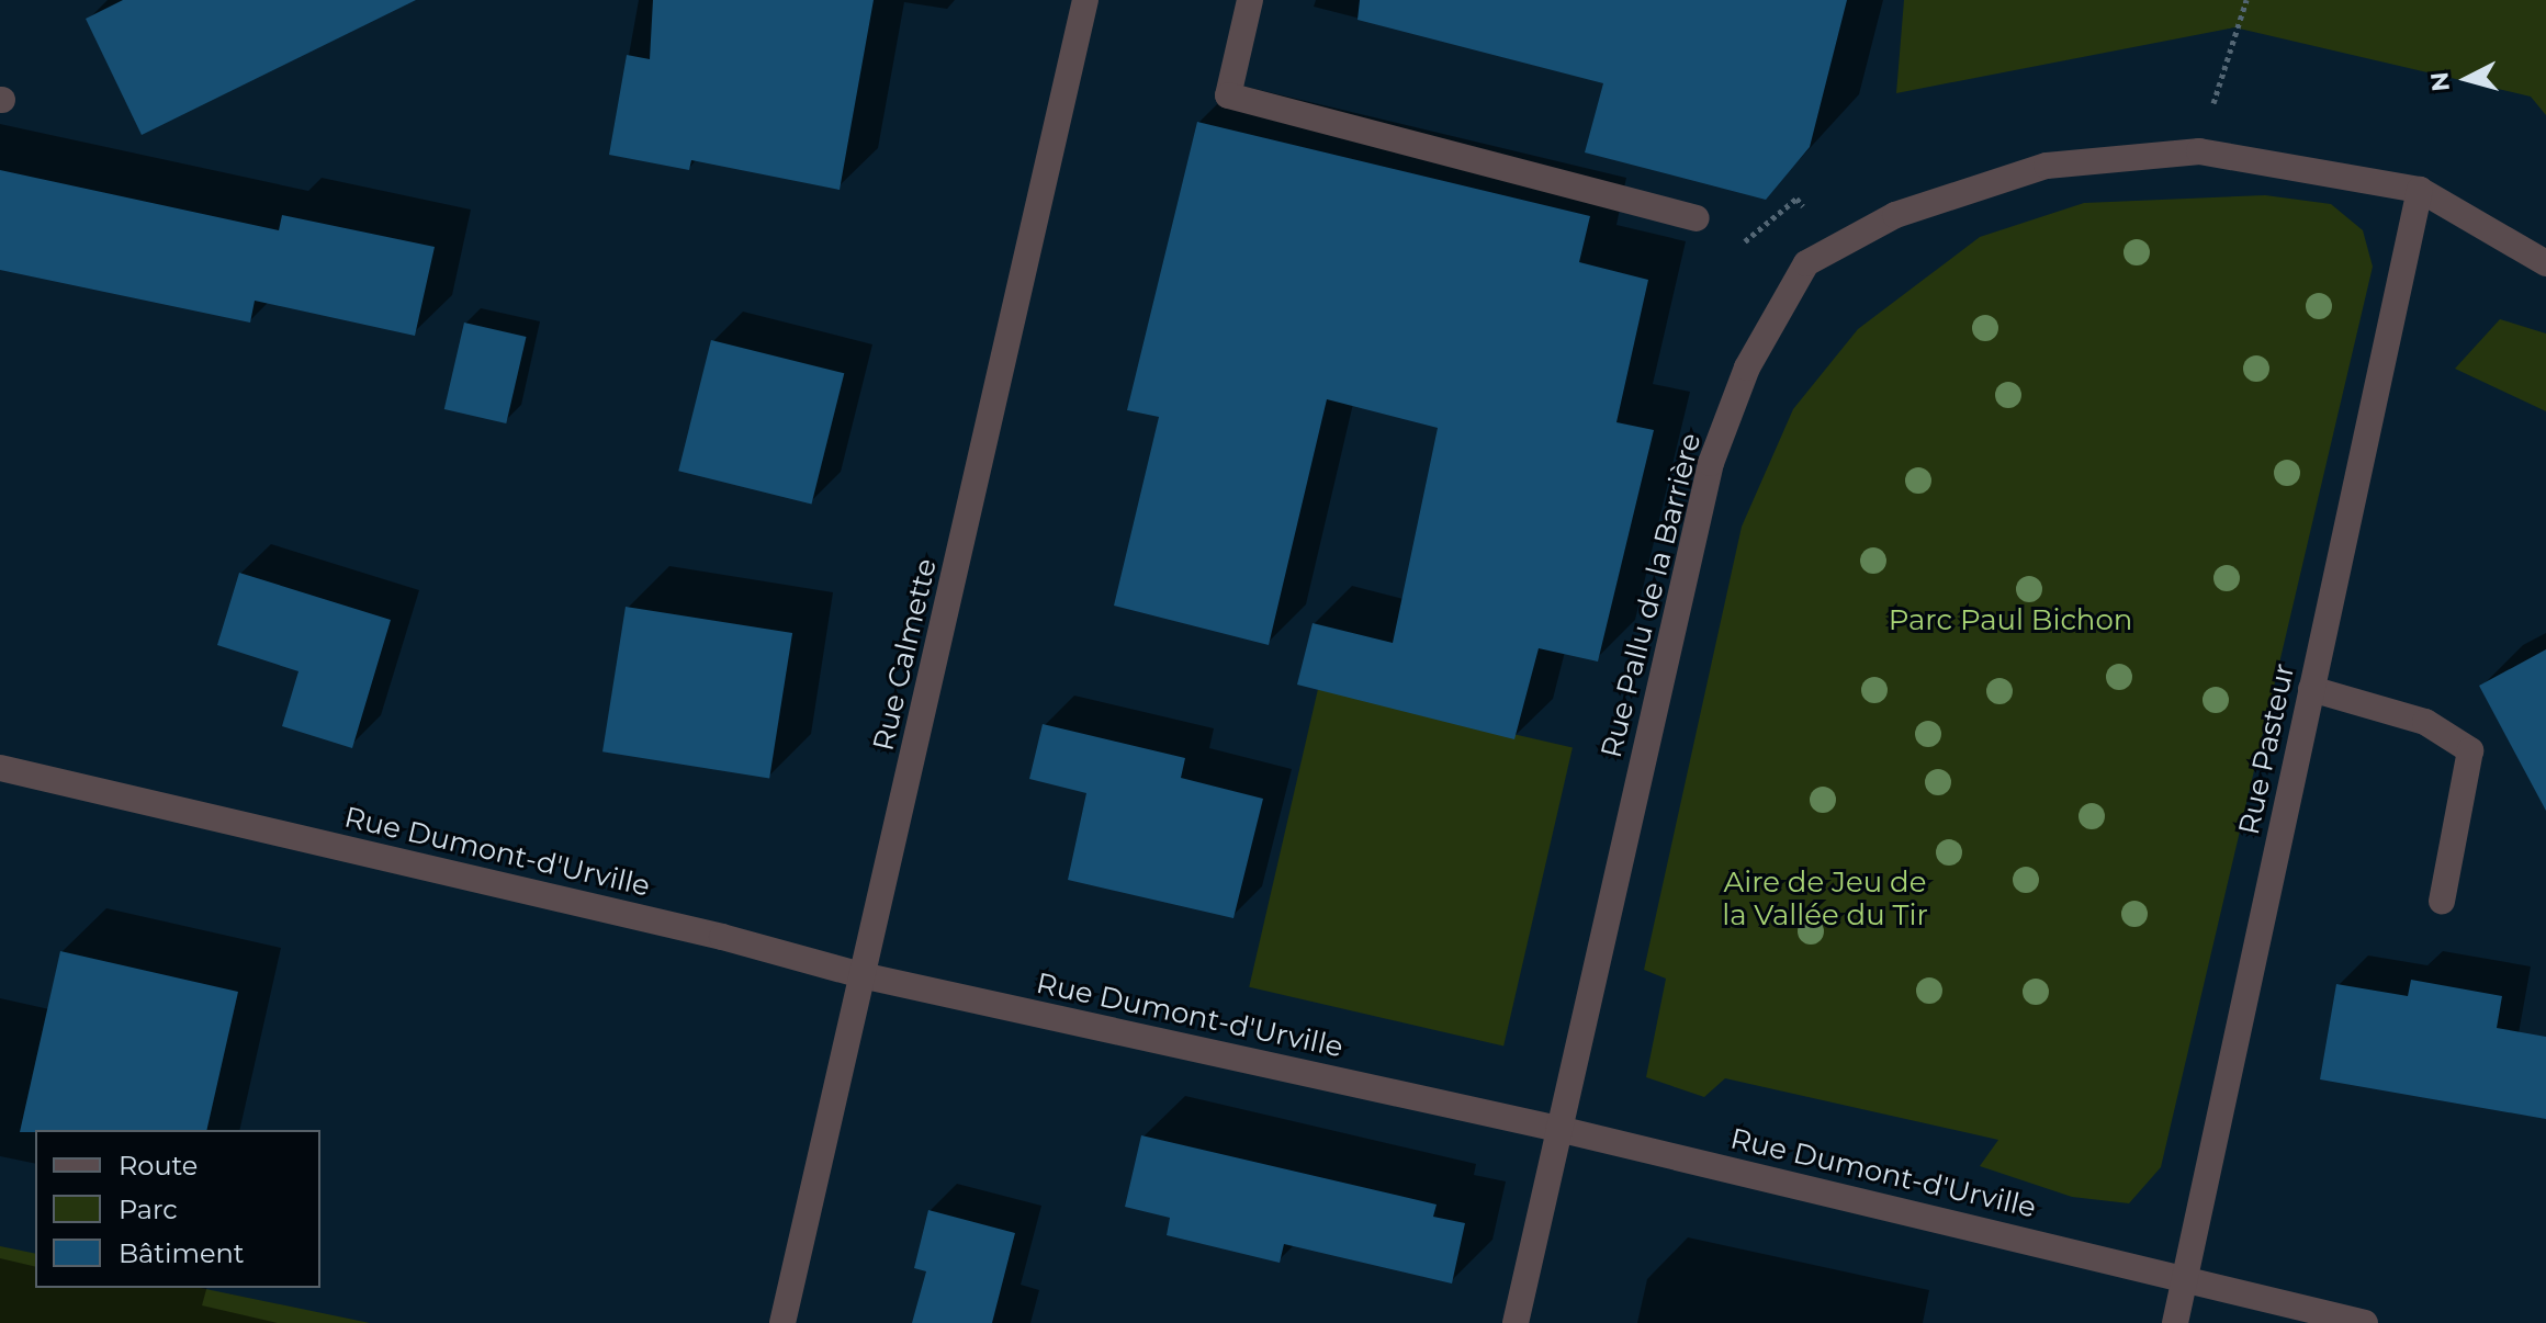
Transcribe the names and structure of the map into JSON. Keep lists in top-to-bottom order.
{
  "streets": {
    "street": [
      "Rue Pallu de la Barrière",
      "Rue Calmette",
      "Rue Pasteur",
      "Rue Dumont-d'Urville"
    ]
  },
  "crossings": [
    ["Rue Pallu de la Barrière", "Rue Pasteur"],
    ["Rue Pallu de la Barrière", "Rue Dumont-d'Urville"],
    ["Rue Calmette", "Rue Dumont-d'Urville"],
    ["Rue Pasteur", "Rue Dumont-d'Urville"]
  ],
  "parks": ["Parc Paul Bichon", "Aire de Jeu de la Vallée du Tir"],
  "legend": ["Route", "Parc", "Bâtiment"],
  "north": "left"
}
